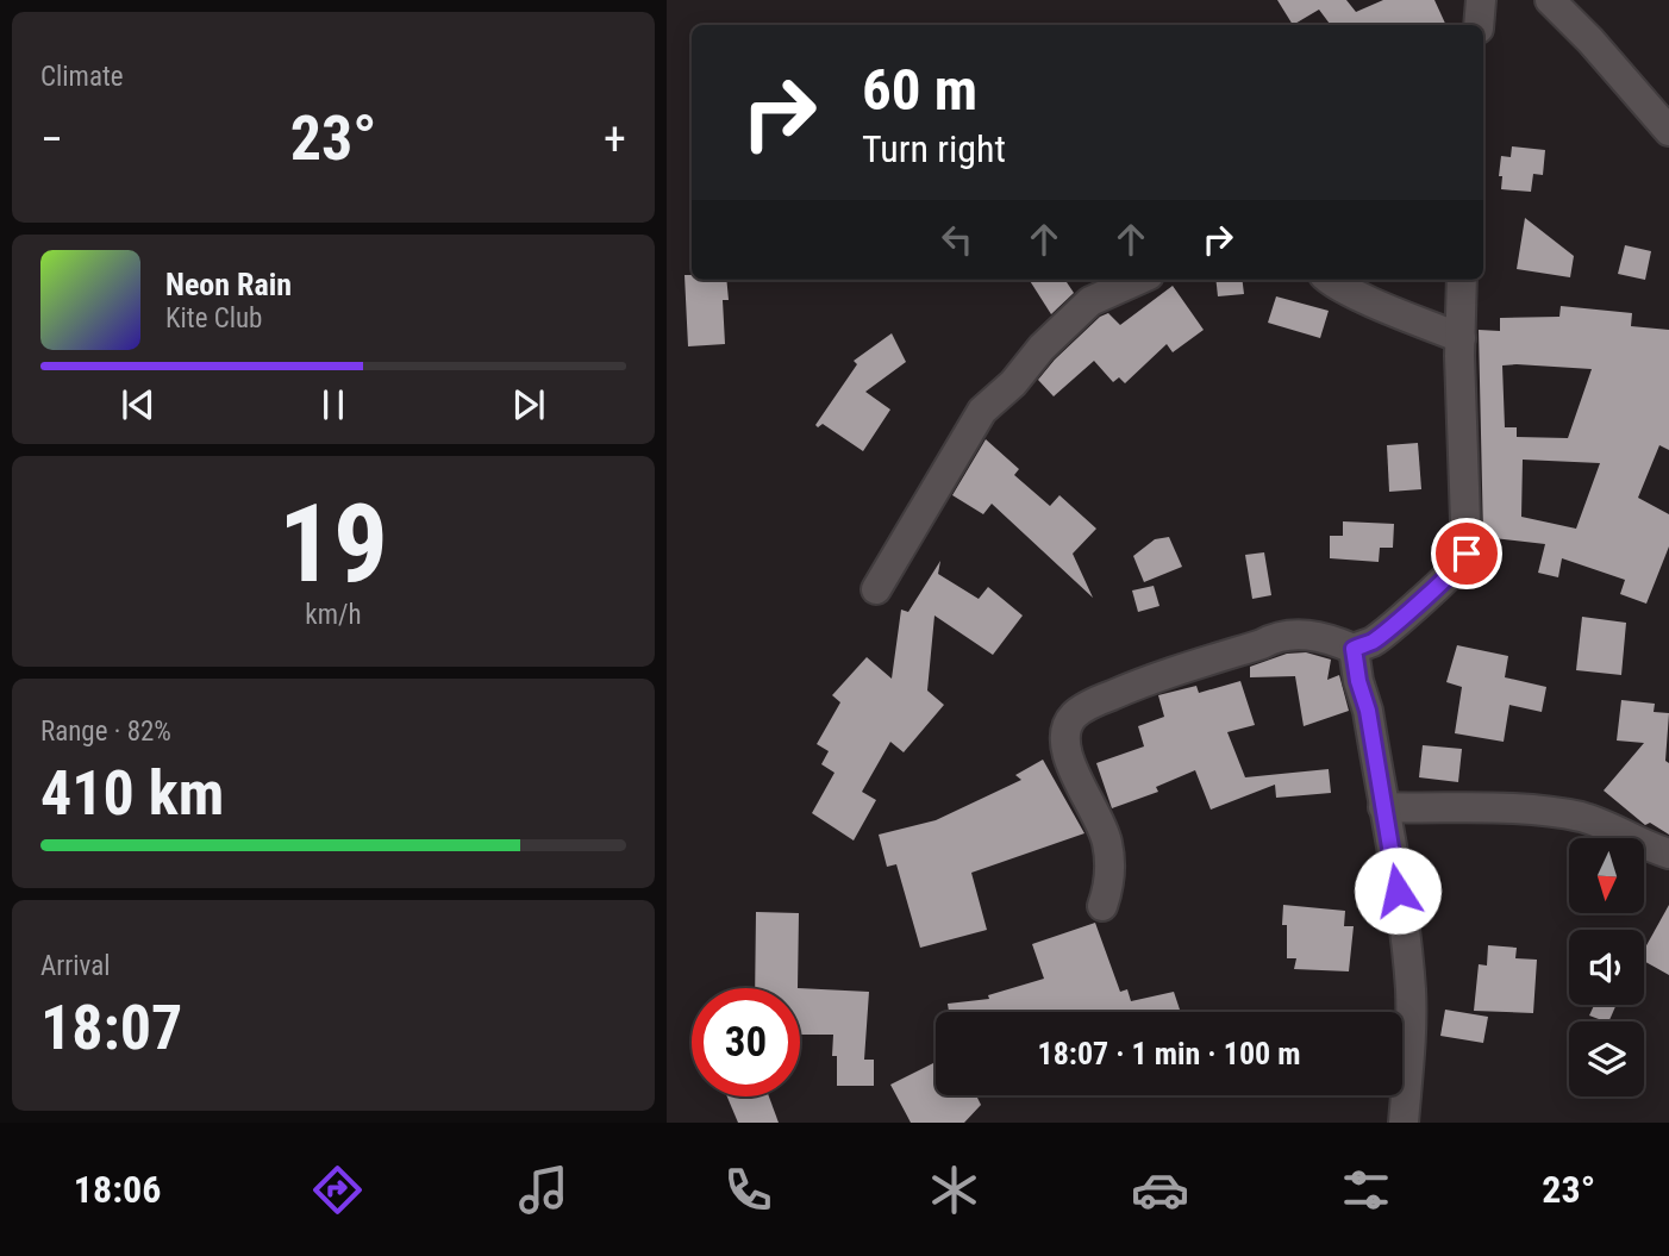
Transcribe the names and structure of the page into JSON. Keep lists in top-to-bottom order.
{
  "north": "bottom",
  "page": {
    "tile": [
      "Climate",
      ["19", "km/h"],
      ["Range · 82%", "410 km"],
      ["Arrival", "18:07"]
    ],
    "turn": ["60 m", "Turn right"],
    "heat": ["−", "23°", "+"],
    "song": ["Neon Rain", "Kite Club"],
    "limit": "30",
    "trip": "18:07 · 1 min · 100 m",
    "tabs": ["18:06", "23°"]
  }
}
